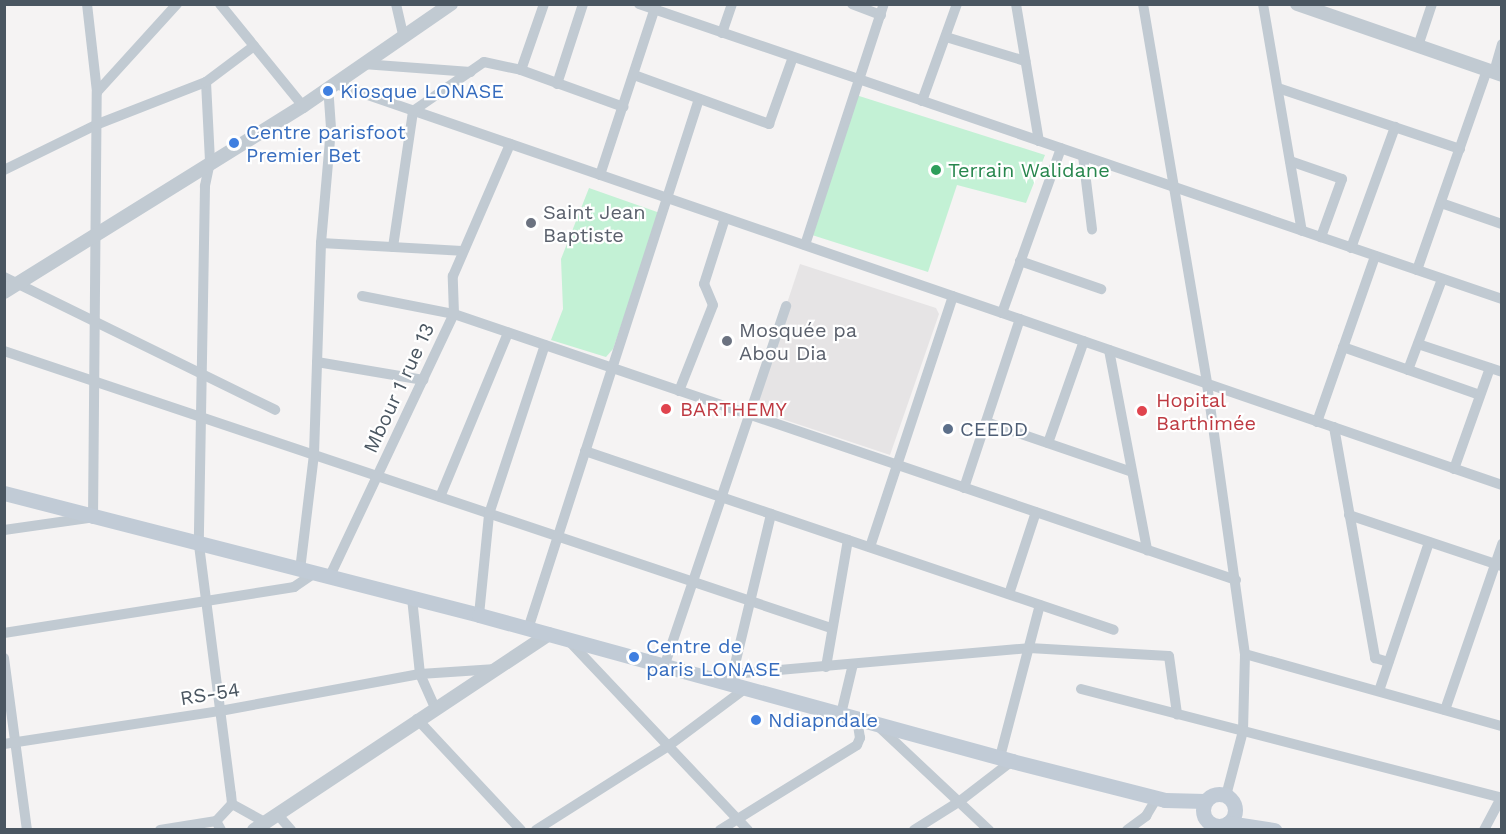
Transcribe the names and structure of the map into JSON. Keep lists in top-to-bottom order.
{
  "streets": {
    "street": ["Mbour 1 rue 13", "RS-54"]
  },
  "places": [
    "Kiosque LONASE",
    "Centre parisfoot Premier Bet",
    "Terrain Walidane",
    "Saint Jean Baptiste",
    "Mosquée pa Abou Dia",
    "BARTHEMY",
    "Hopital Barthimée",
    "CEEDD",
    "Centre de paris LONASE",
    "Ndiapndale"
  ]
}
